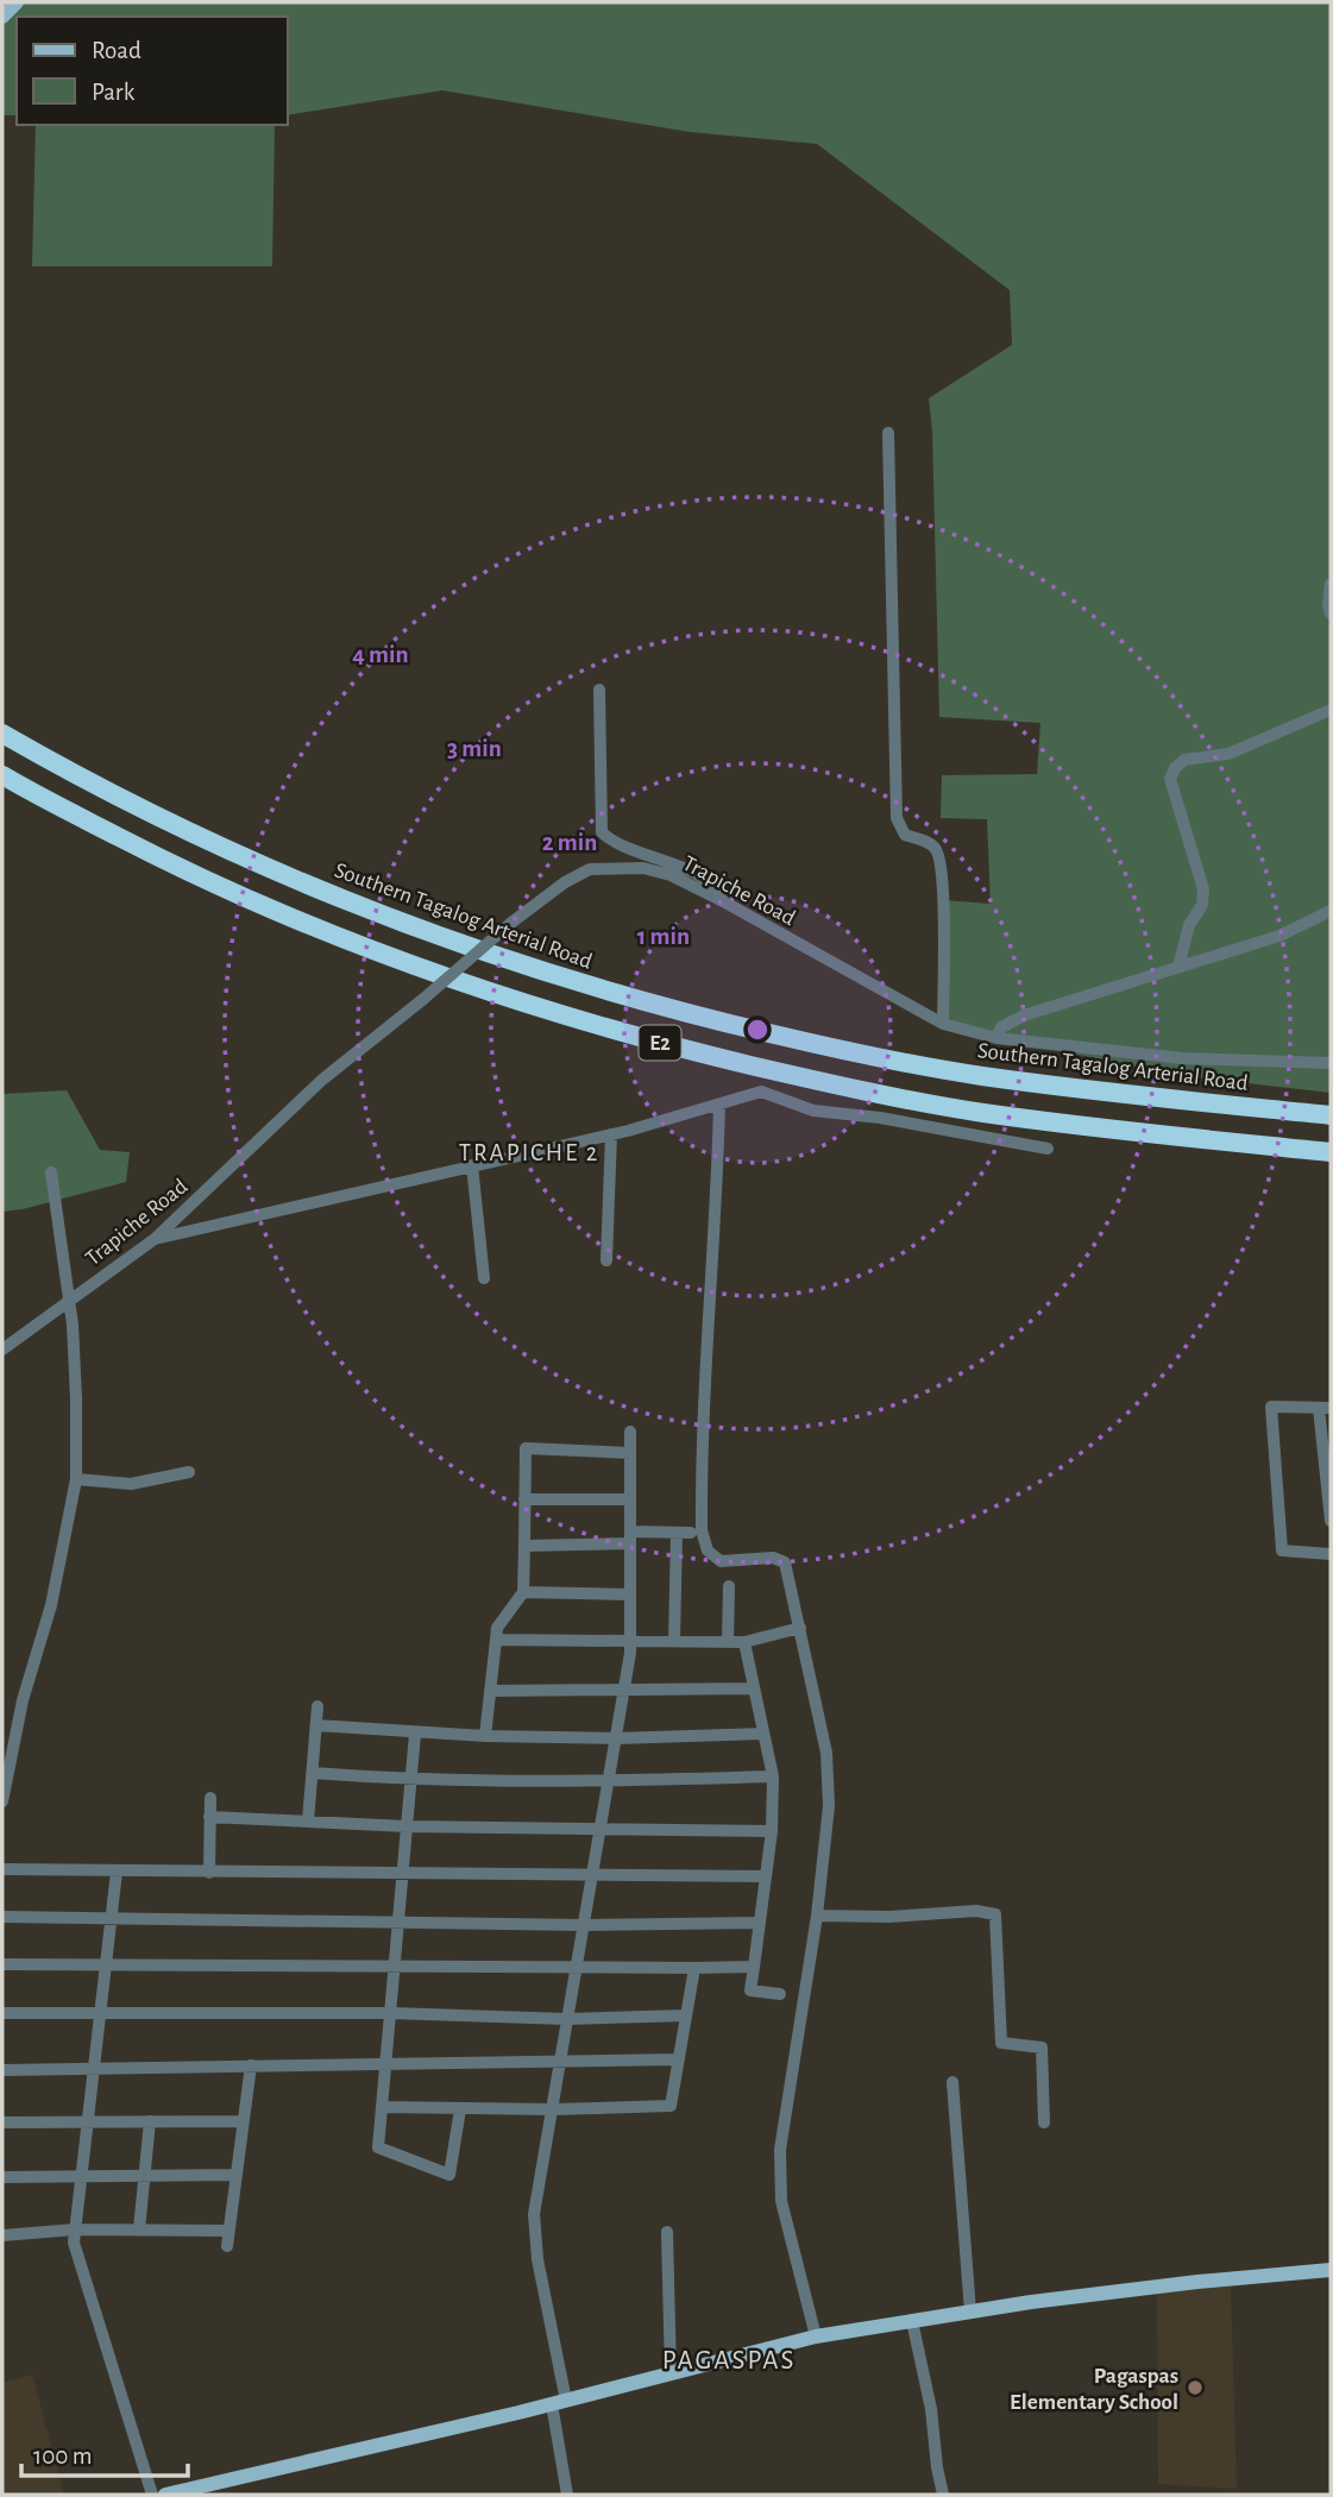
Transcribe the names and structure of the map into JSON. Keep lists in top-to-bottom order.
{
  "streets": {
    "highway": ["Southern Tagalog Arterial Road", "E2"],
    "street": ["Trapiche Road"]
  },
  "districts": ["TRAPICHE 2", "PAGASPAS"],
  "places": ["Pagaspas Elementary School"],
  "legend": ["Road", "Park"],
  "scale_bar": "100 m",
  "rings": [
    "4 min",
    "3 min",
    "2 min",
    "1 min"
  ]
}
